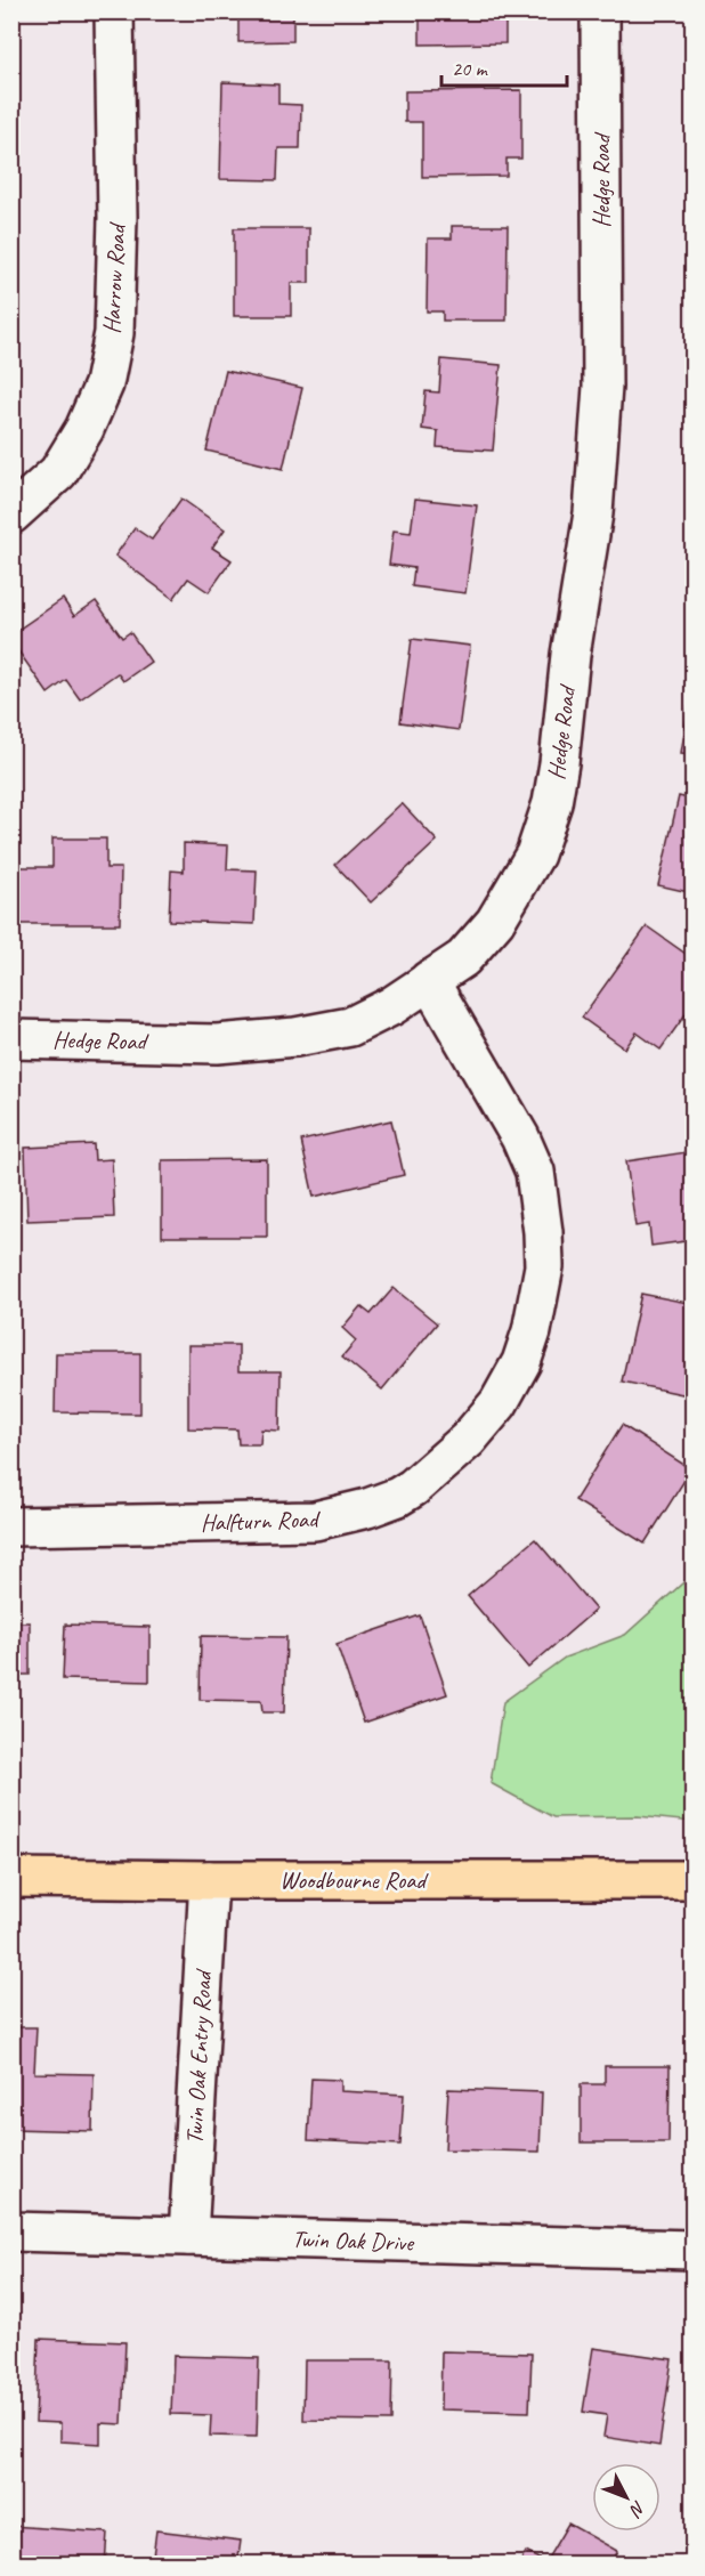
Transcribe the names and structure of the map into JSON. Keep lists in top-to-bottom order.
{
  "streets": {
    "main road": ["Woodbourne Road"],
    "street": [
      "Hedge Road",
      "Harrow Road",
      "Halfturn Road",
      "Twin Oak Entry Road",
      "Twin Oak Drive"
    ]
  },
  "crossings": [
    ["Hedge Road", "Halfturn Road"],
    ["Woodbourne Road", "Twin Oak Entry Road"],
    ["Twin Oak Entry Road", "Twin Oak Drive"]
  ],
  "scale_bar": "20 m",
  "north": "bottom right"
}
